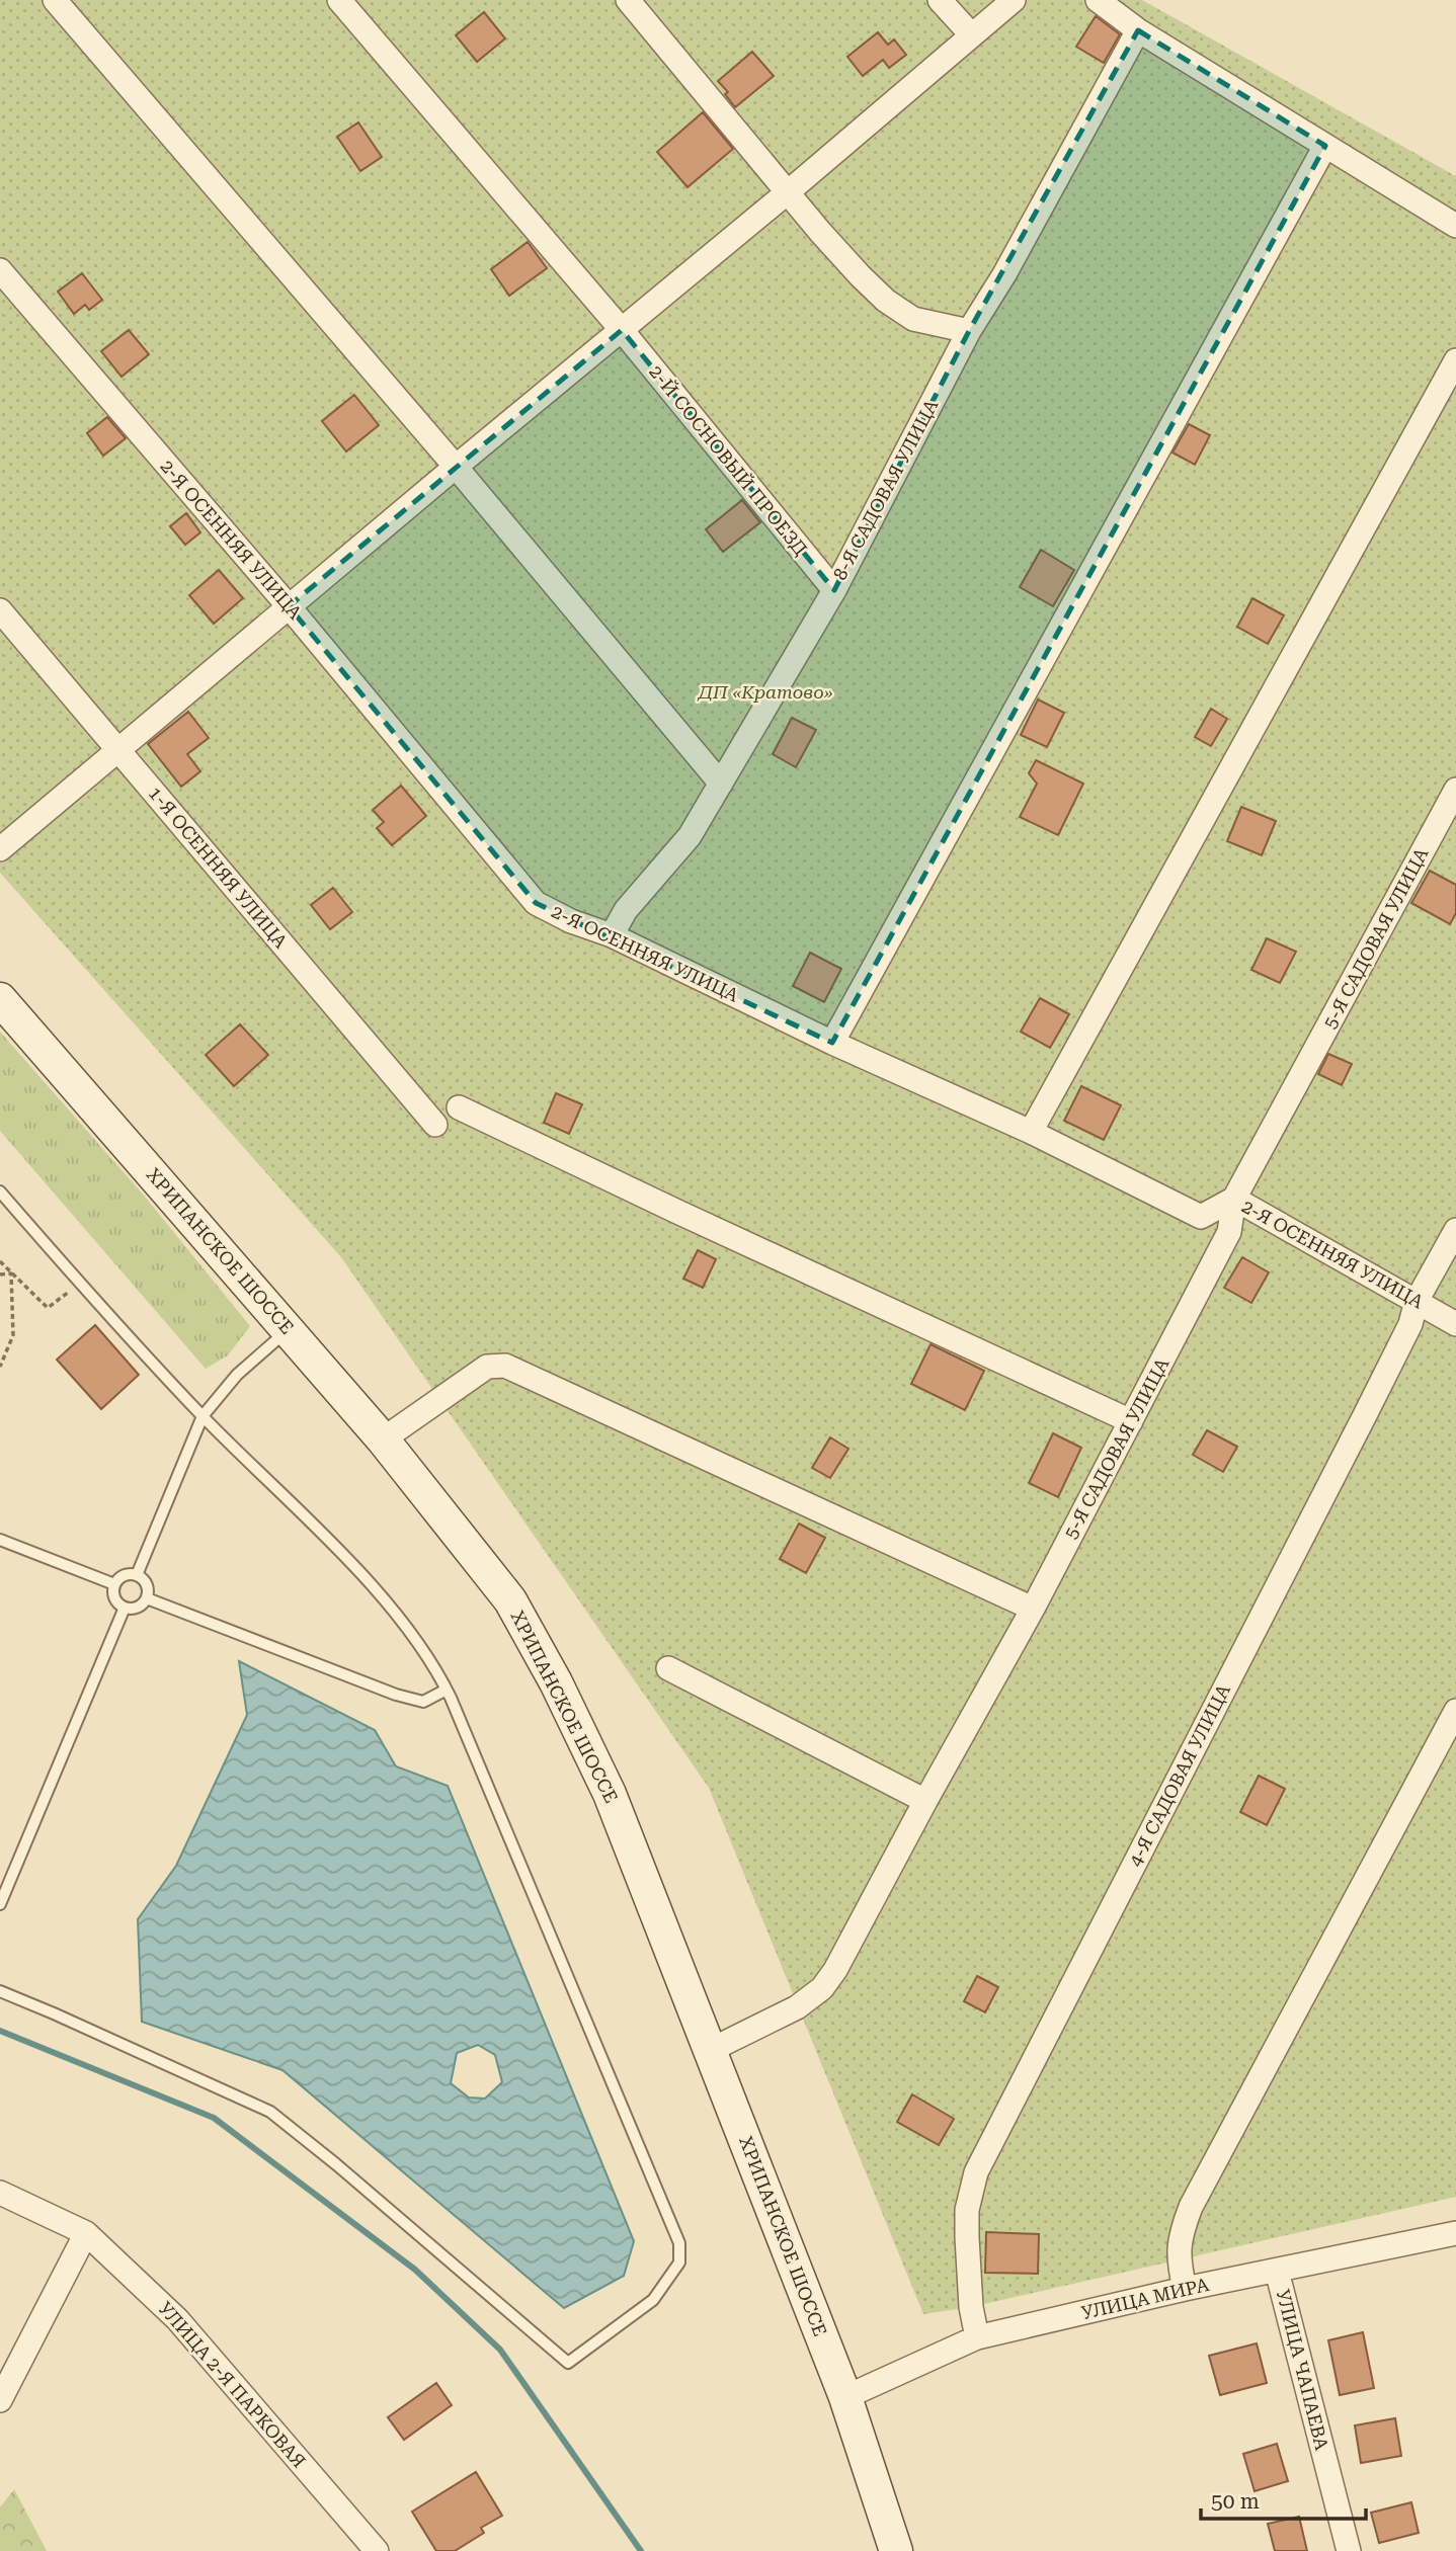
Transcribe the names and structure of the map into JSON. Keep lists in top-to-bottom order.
{
  "streets": {
    "main road": ["ХРИПАНСКОЕ ШОССЕ"],
    "street": [
      "2-Й СОСНОВЫЙ ПРОЕЗД",
      "8-Я САДОВАЯ УЛИЦА",
      "2-Я ОСЕННЯЯ УЛИЦА",
      "1-Я ОСЕННЯЯ УЛИЦА",
      "5-Я САДОВАЯ УЛИЦА",
      "4-Я САДОВАЯ УЛИЦА",
      "УЛИЦА МИРА",
      "УЛИЦА ЧАПАЕВА",
      "УЛИЦА 2-Я ПАРКОВАЯ"
    ]
  },
  "crossings": [
    ["2-Й СОСНОВЫЙ ПРОЕЗД", "8-Я САДОВАЯ УЛИЦА"],
    ["8-Я САДОВАЯ УЛИЦА", "2-Я ОСЕННЯЯ УЛИЦА"],
    ["2-Я ОСЕННЯЯ УЛИЦА", "5-Я САДОВАЯ УЛИЦА"],
    ["2-Я ОСЕННЯЯ УЛИЦА", "4-Я САДОВАЯ УЛИЦА"],
    ["5-Я САДОВАЯ УЛИЦА", "ХРИПАНСКОЕ ШОССЕ"],
    ["ХРИПАНСКОЕ ШОССЕ", "УЛИЦА МИРА"],
    ["4-Я САДОВАЯ УЛИЦА", "УЛИЦА МИРА"],
    ["УЛИЦА МИРА", "УЛИЦА ЧАПАЕВА"]
  ],
  "parks": ["ДП «Кратово»"],
  "scale_bar": "50 m"
}
